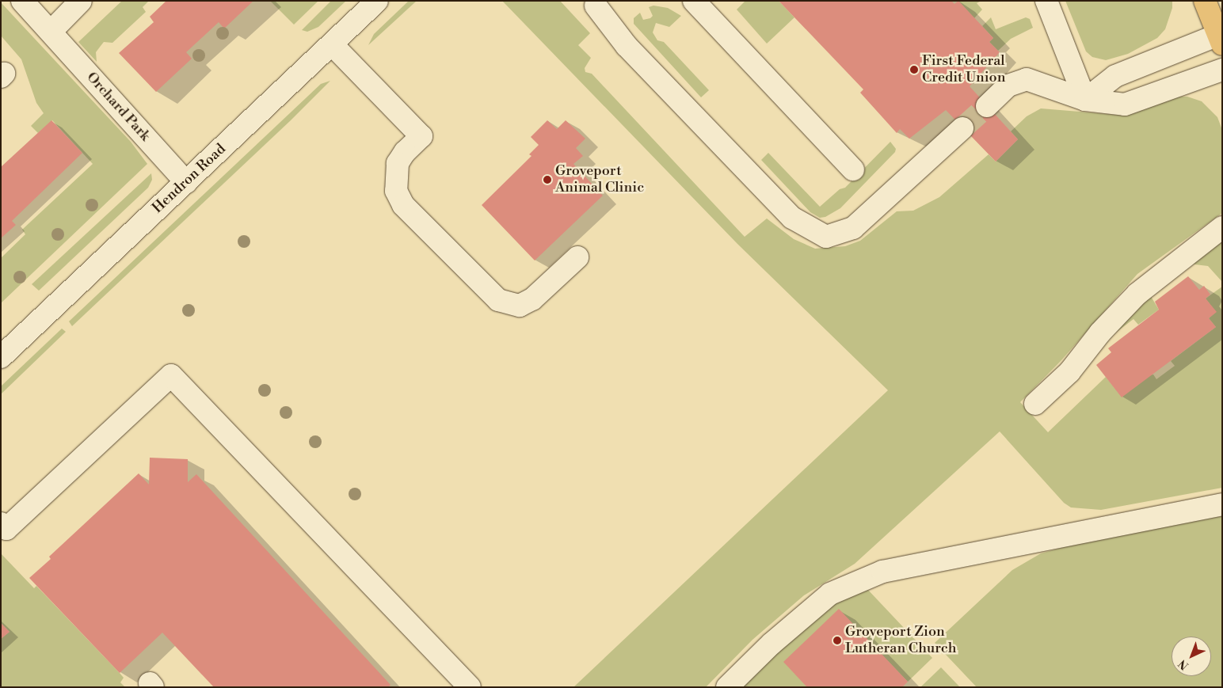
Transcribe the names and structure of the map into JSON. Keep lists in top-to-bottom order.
{
  "streets": {
    "street": ["Orchard Park", "Hendron Road"]
  },
  "crossings": [
    ["Orchard Park", "Hendron Road"]
  ],
  "places": ["First Federal Credit Union", "Groveport Animal Clinic", "Groveport Zion Lutheran Church"],
  "north": "bottom left"
}
